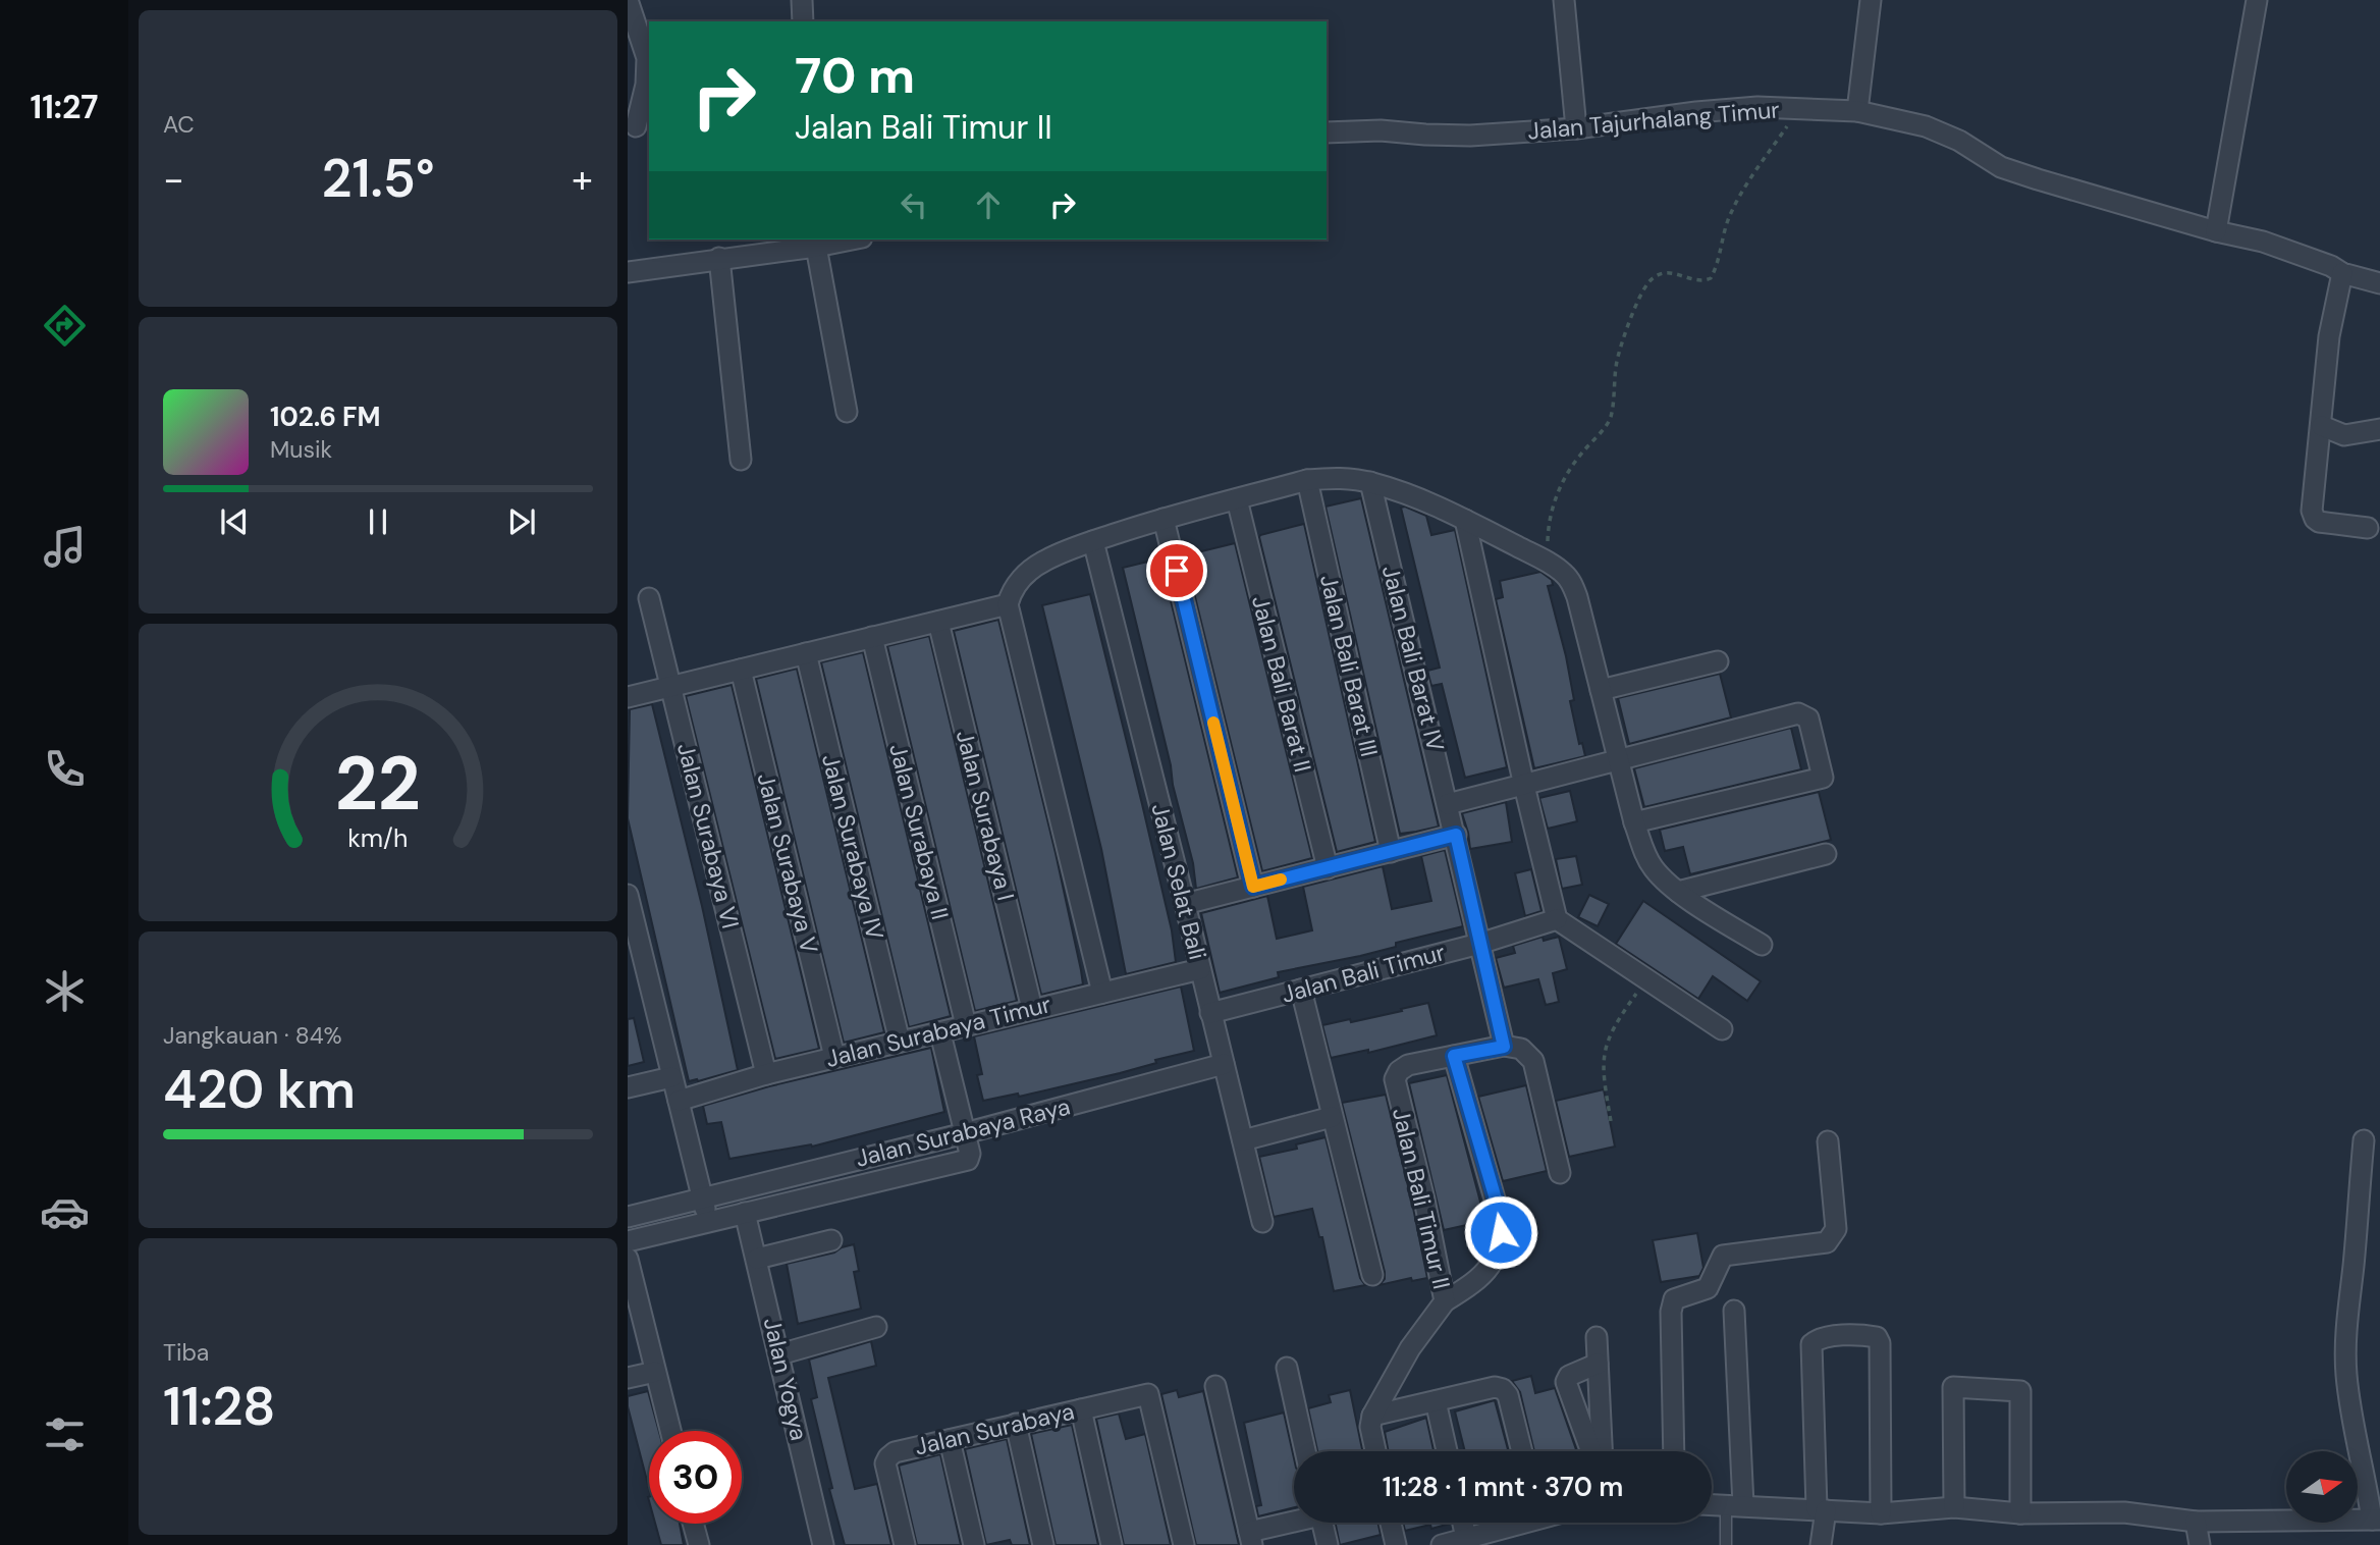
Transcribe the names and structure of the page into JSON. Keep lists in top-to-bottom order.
{
  "streets": {
    "street": [
      "Jalan Tajurhalang Timur",
      "Jalan Bali Barat IV",
      "Jalan Bali Barat III",
      "Jalan Bali Barat II",
      "Jalan Surabaya I",
      "Jalan Surabaya II",
      "Jalan Surabaya VI",
      "Jalan Surabaya IV",
      "Jalan Surabaya V",
      "Jalan Selat Bali",
      "Jalan Bali Timur",
      "Jalan Surabaya Timur",
      "Jalan Surabaya Raya",
      "Jalan Bali Timur II",
      "Jalan Yogya",
      "Jalan Surabaya"
    ]
  },
  "crossings": [
    ["Jalan Bali Barat IV", "Jalan Bali Timur"],
    ["Jalan Bali Barat IV", "Jalan Bali Timur II"],
    ["Jalan Surabaya I", "Jalan Surabaya Timur"],
    ["Jalan Surabaya II", "Jalan Surabaya Timur"],
    ["Jalan Surabaya VI", "Jalan Surabaya Timur"],
    ["Jalan Surabaya IV", "Jalan Surabaya Timur"],
    ["Jalan Surabaya V", "Jalan Surabaya Timur"],
    ["Jalan Selat Bali", "Jalan Bali Timur"],
    ["Jalan Selat Bali", "Jalan Surabaya Timur"],
    ["Jalan Selat Bali", "Jalan Surabaya Raya"]
  ],
  "north": "right",
  "page": {
    "tabs": "11:27",
    "tile": [
      "AC",
      ["Jangkauan · 84%", "420 km"],
      ["Tiba", "11:28"]
    ],
    "turn": ["70 m", "Jalan Bali Timur II"],
    "heat": ["−", "21.5°", "+"],
    "song": ["102.6 FM", "Musik"],
    "limit": "30",
    "trip": "11:28 · 1 mnt · 370 m",
    "gauge": ["22", "km/h"]
  }
}
